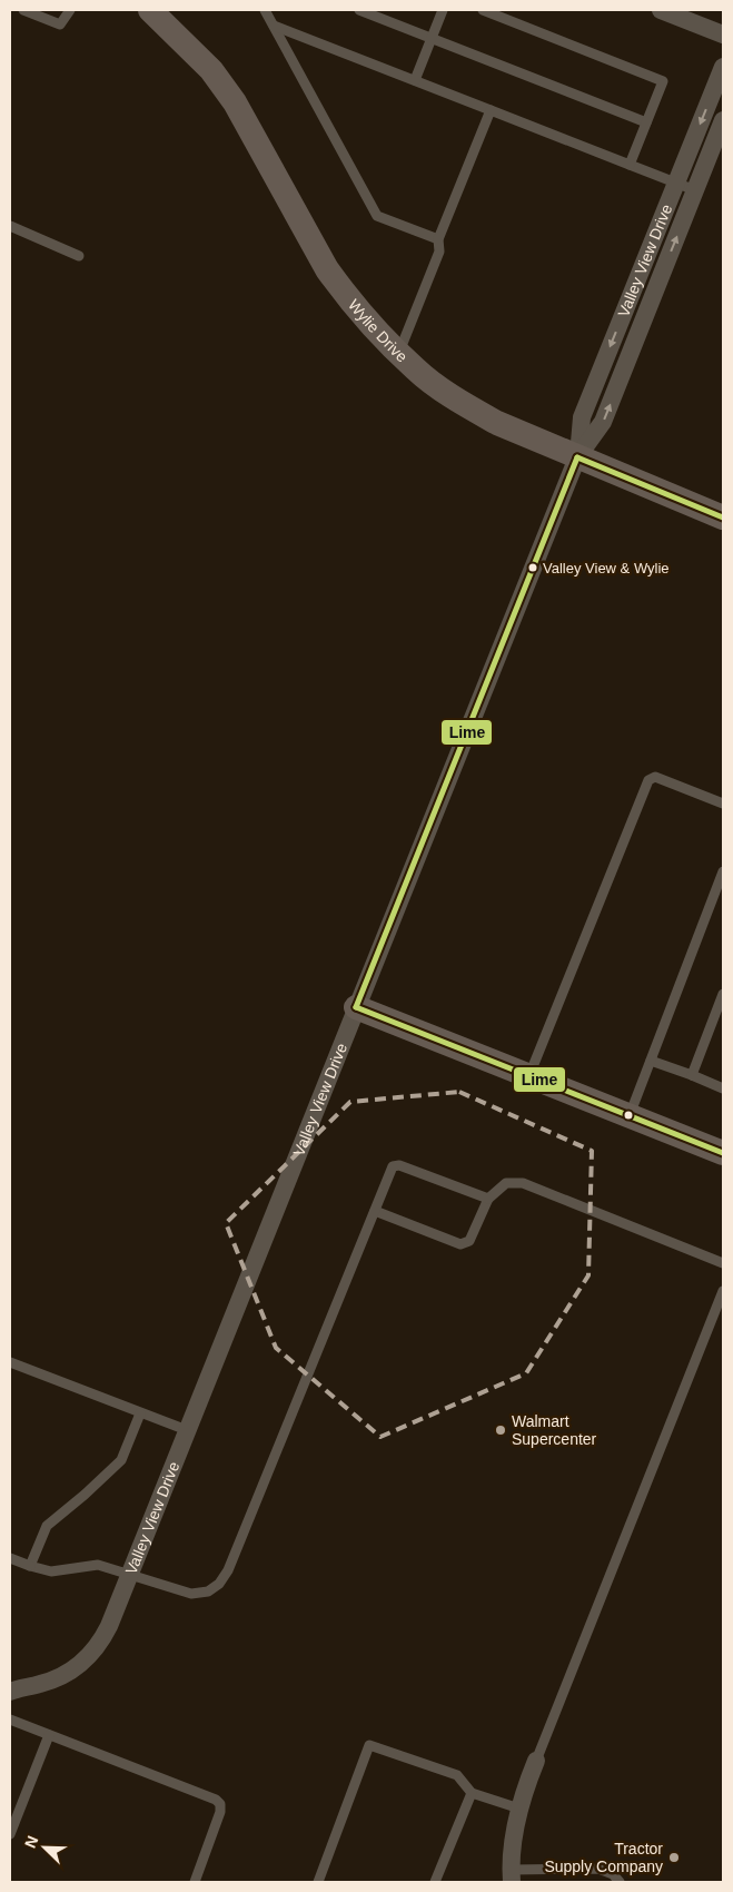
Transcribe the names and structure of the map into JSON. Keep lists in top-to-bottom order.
{
  "streets": {
    "main road": ["Wylie Drive"],
    "street": ["Valley View Drive"]
  },
  "crossings": [
    ["Valley View Drive", "Wylie Drive"]
  ],
  "places": ["Valley View & Wylie", "Walmart Supercenter", "Tractor Supply Company"],
  "lines": ["transit line Lime"],
  "north": "top left"
}
